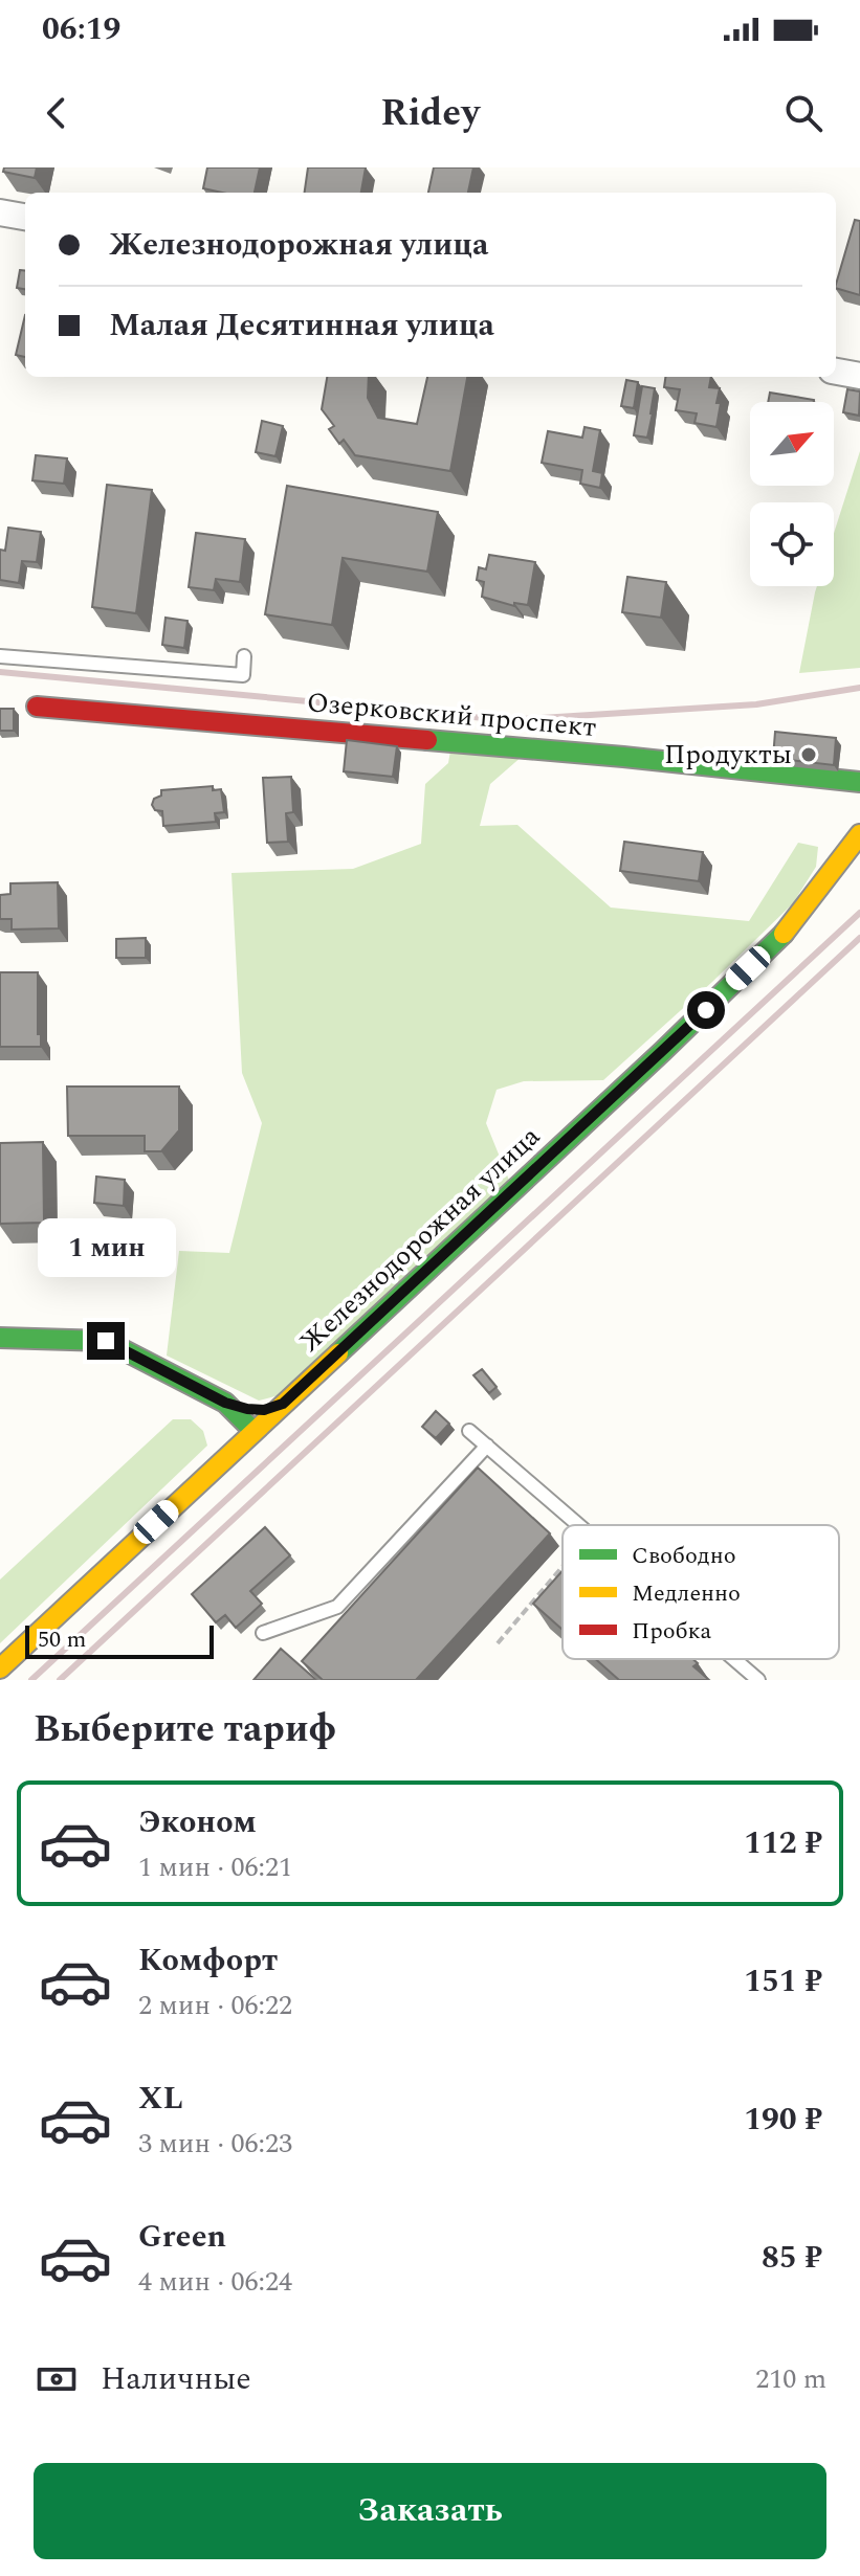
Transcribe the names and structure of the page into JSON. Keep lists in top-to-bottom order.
{
  "streets": {
    "street": ["Озерковский проспект", "Железнодорожная улица"]
  },
  "places": ["Продукты"],
  "legend": ["Свободно", "Медленно", "Пробка"],
  "scale_bar": "50 m",
  "north": "top right",
  "page": {
    "status": "06:19",
    "header": "Ridey",
    "banner": ["Железнодорожная улица", "Малая Десятинная улица"],
    "bubble": "1 мин",
    "scale": "50 m",
    "heading": "Выберите тариф",
    "list": [
      {
        "name": "Эконом",
        "note": "1 мин · 06:21",
        "value": "112 ₽"
      },
      {
        "name": "Комфорт",
        "note": "2 мин · 06:22",
        "value": "151 ₽"
      },
      {
        "name": "XL",
        "note": "3 мин · 06:23",
        "value": "190 ₽"
      },
      {
        "name": "Green",
        "note": "4 мин · 06:24",
        "value": "85 ₽"
      }
    ],
    "pay": ["Наличные", "210 m"],
    "buttons": "Заказать"
  }
}
